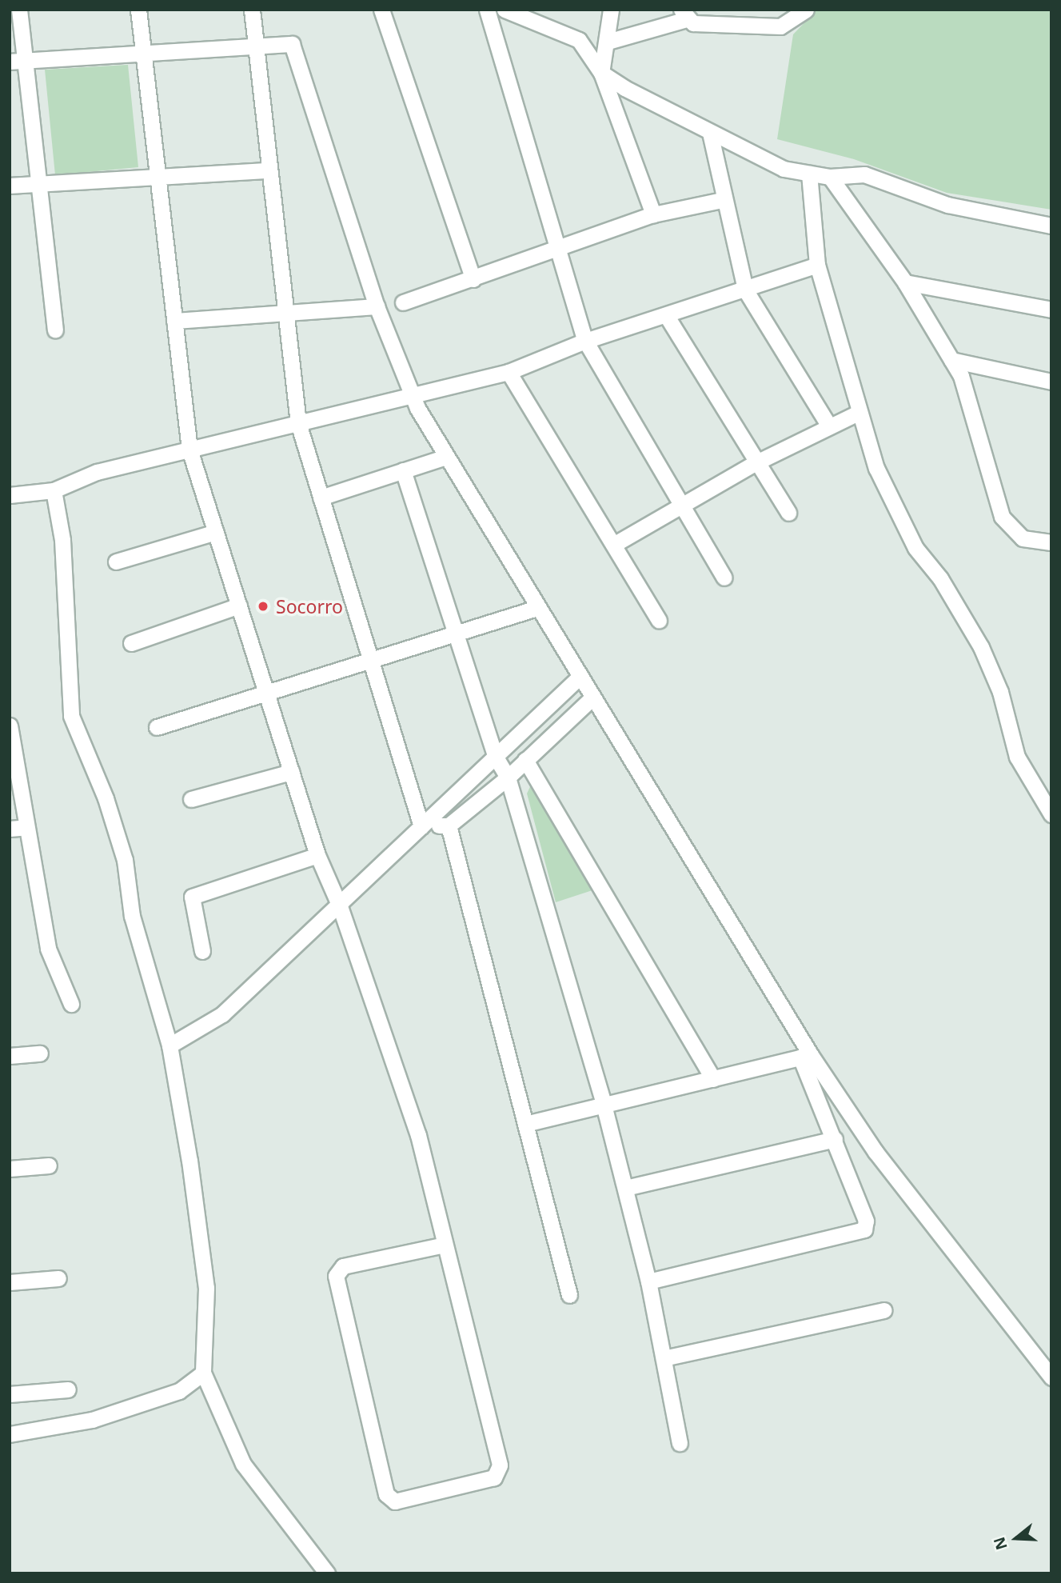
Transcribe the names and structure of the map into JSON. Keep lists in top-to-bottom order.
{
  "places": ["Socorro"],
  "north": "left"
}
